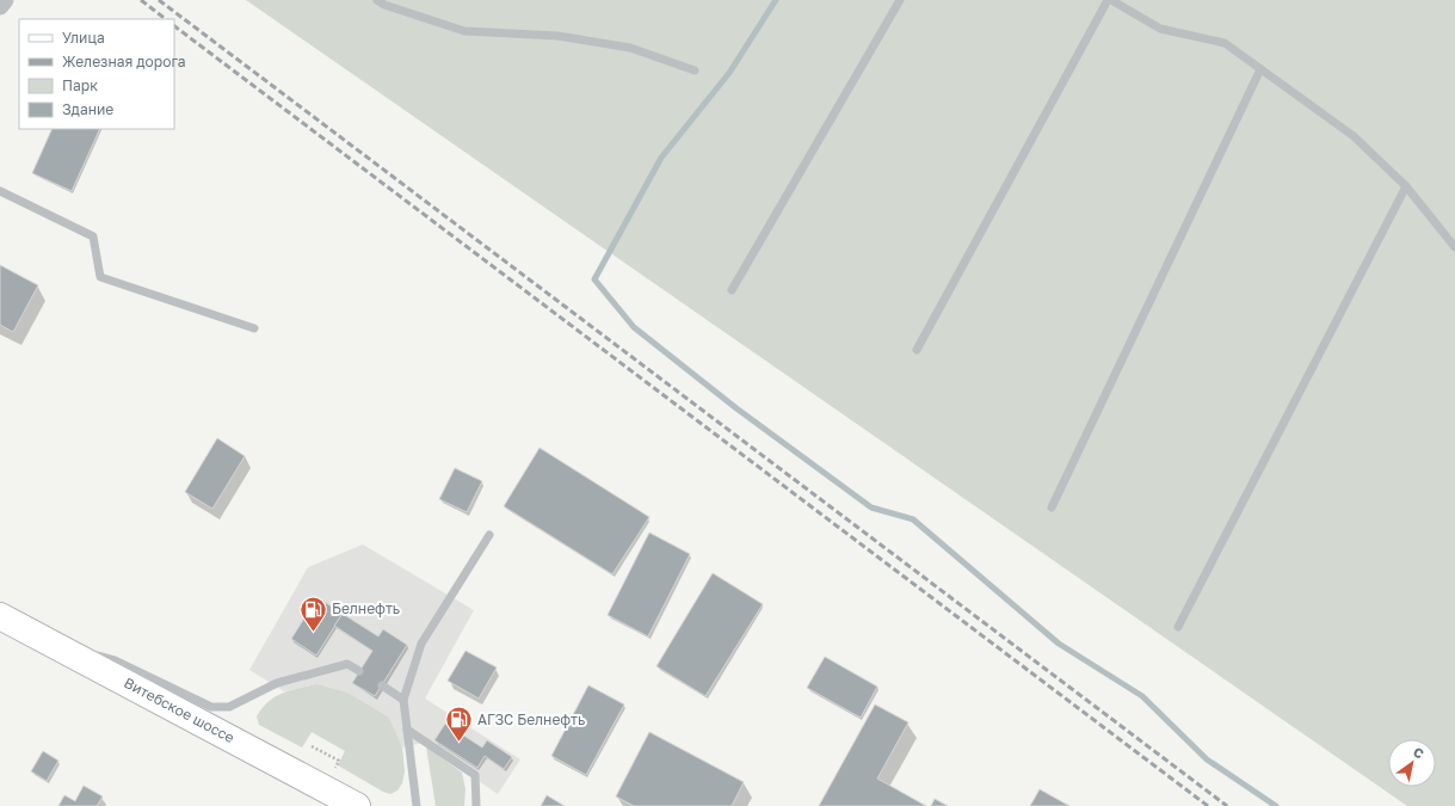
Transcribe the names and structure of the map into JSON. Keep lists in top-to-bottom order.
{
  "streets": {
    "main road": ["Витебское шоссе"]
  },
  "places": {
    "fuel station": ["Белнефть", "АГЗС Белнефть"]
  },
  "legend": [
    "Улица",
    "Железная дорога",
    "Парк",
    "Здание"
  ],
  "north": "top right"
}
